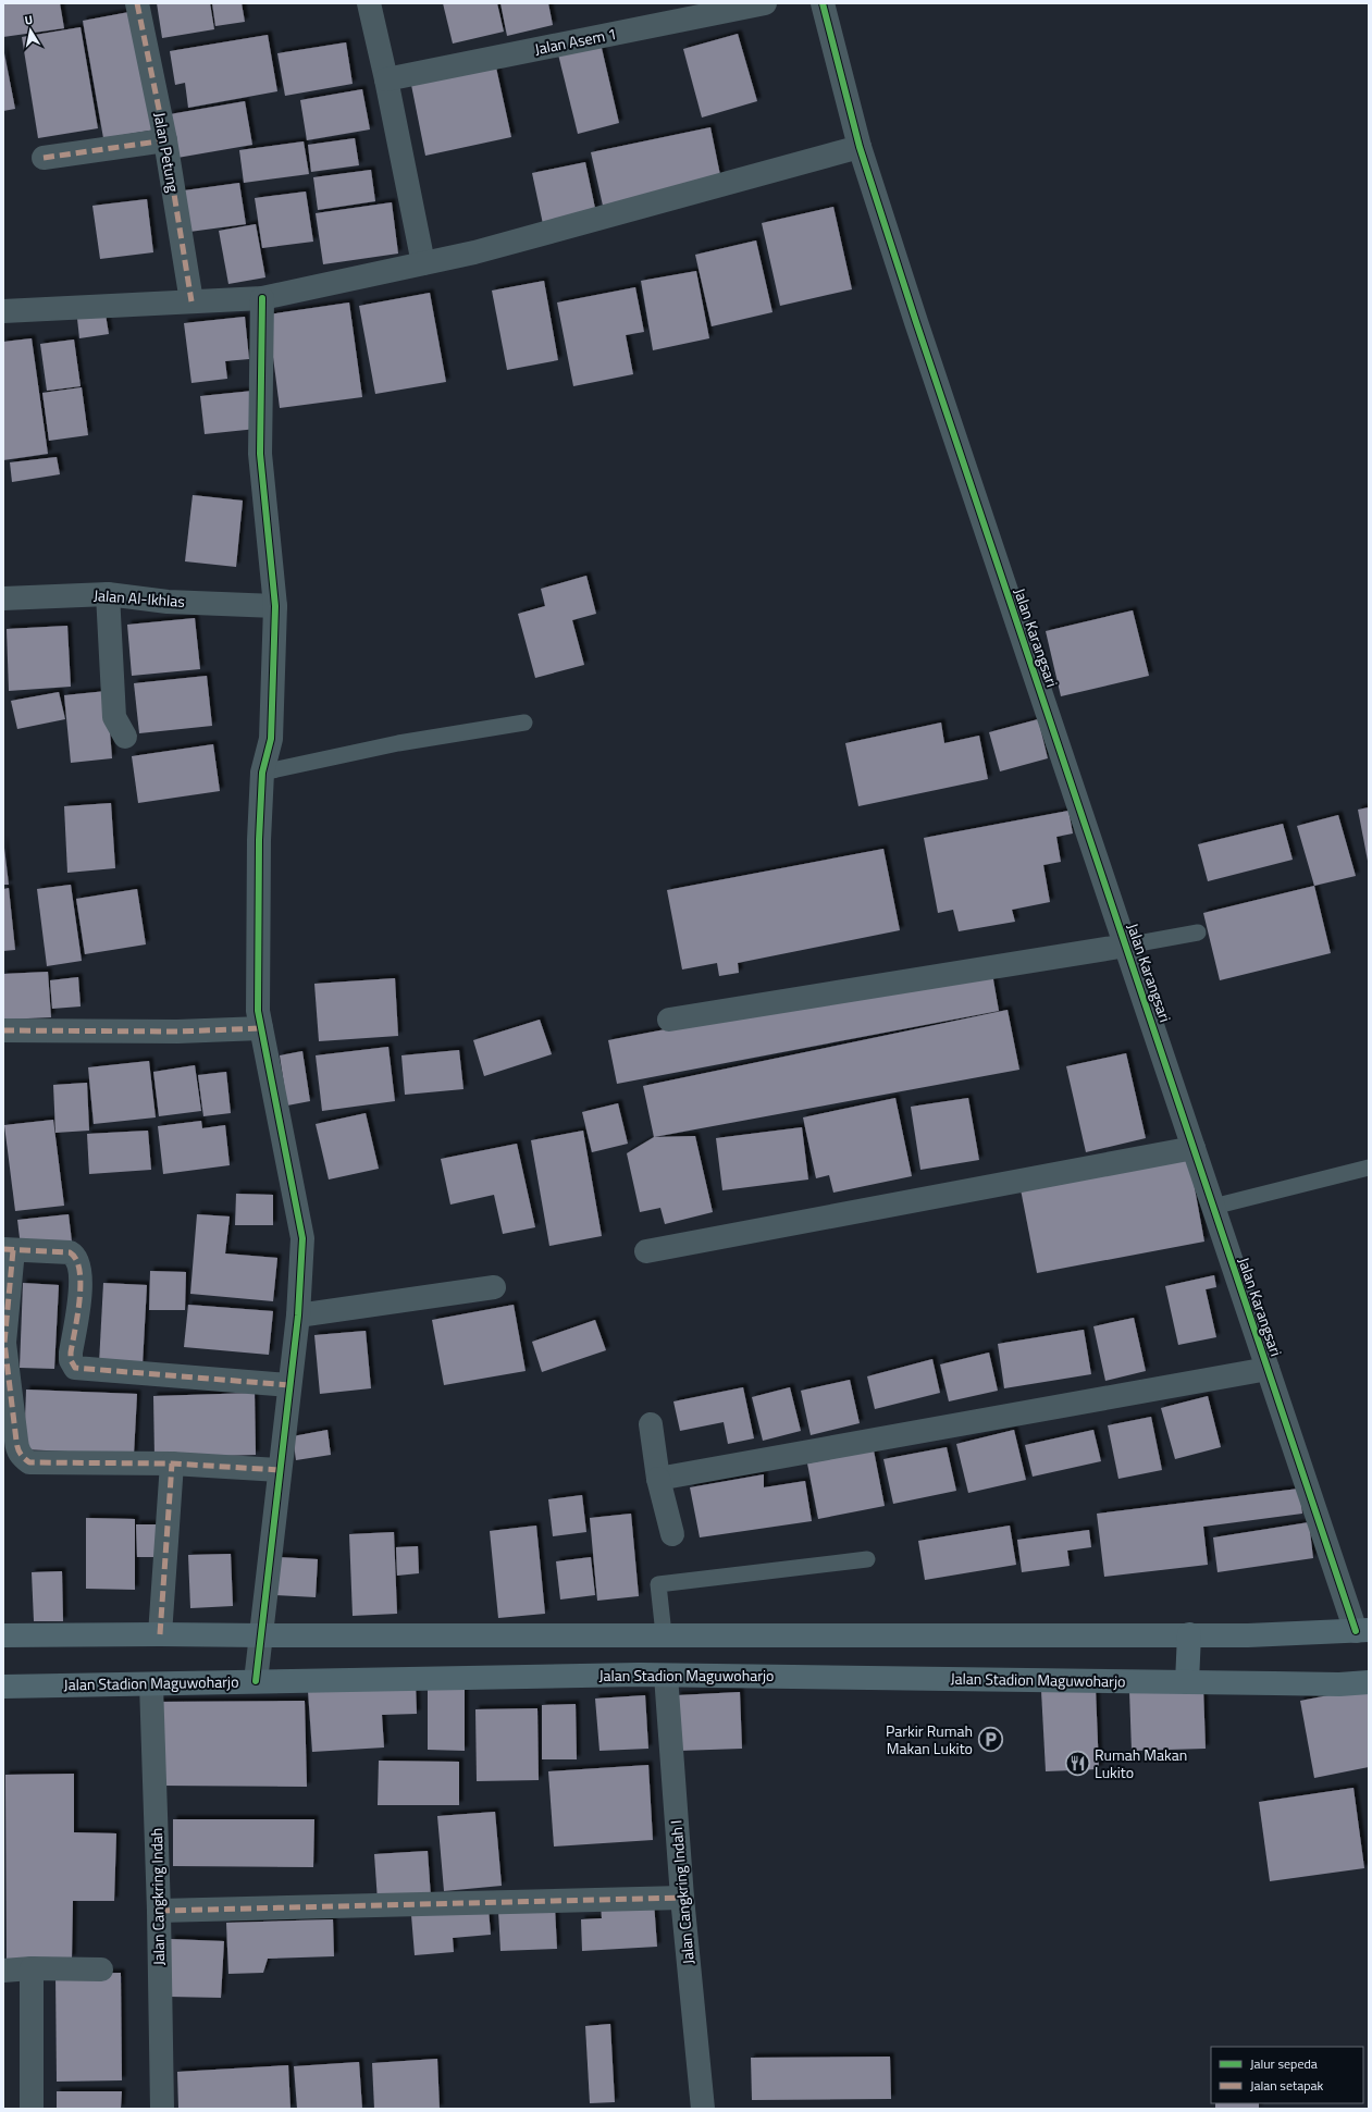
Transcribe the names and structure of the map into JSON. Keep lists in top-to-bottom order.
{
  "streets": {
    "main road": ["Jalan Stadion Maguwoharjo"],
    "street": [
      "Jalan Asem 1",
      "Jalan Petung",
      "Jalan Al-Ikhlas",
      "Jalan Karangsari",
      "Jalan Cangkring Indah I",
      "Jalan Cangkring Indah"
    ]
  },
  "crossings": [
    ["Jalan Stadion Maguwoharjo", "Jalan Cangkring Indah I"],
    ["Jalan Stadion Maguwoharjo", "Jalan Cangkring Indah"]
  ],
  "places": {
    "parking": ["Parkir Rumah Makan Lukito"],
    "restaurant": ["Rumah Makan Lukito"]
  },
  "legend": ["Jalur sepeda", "Jalan setapak"],
  "north": "top"
}
